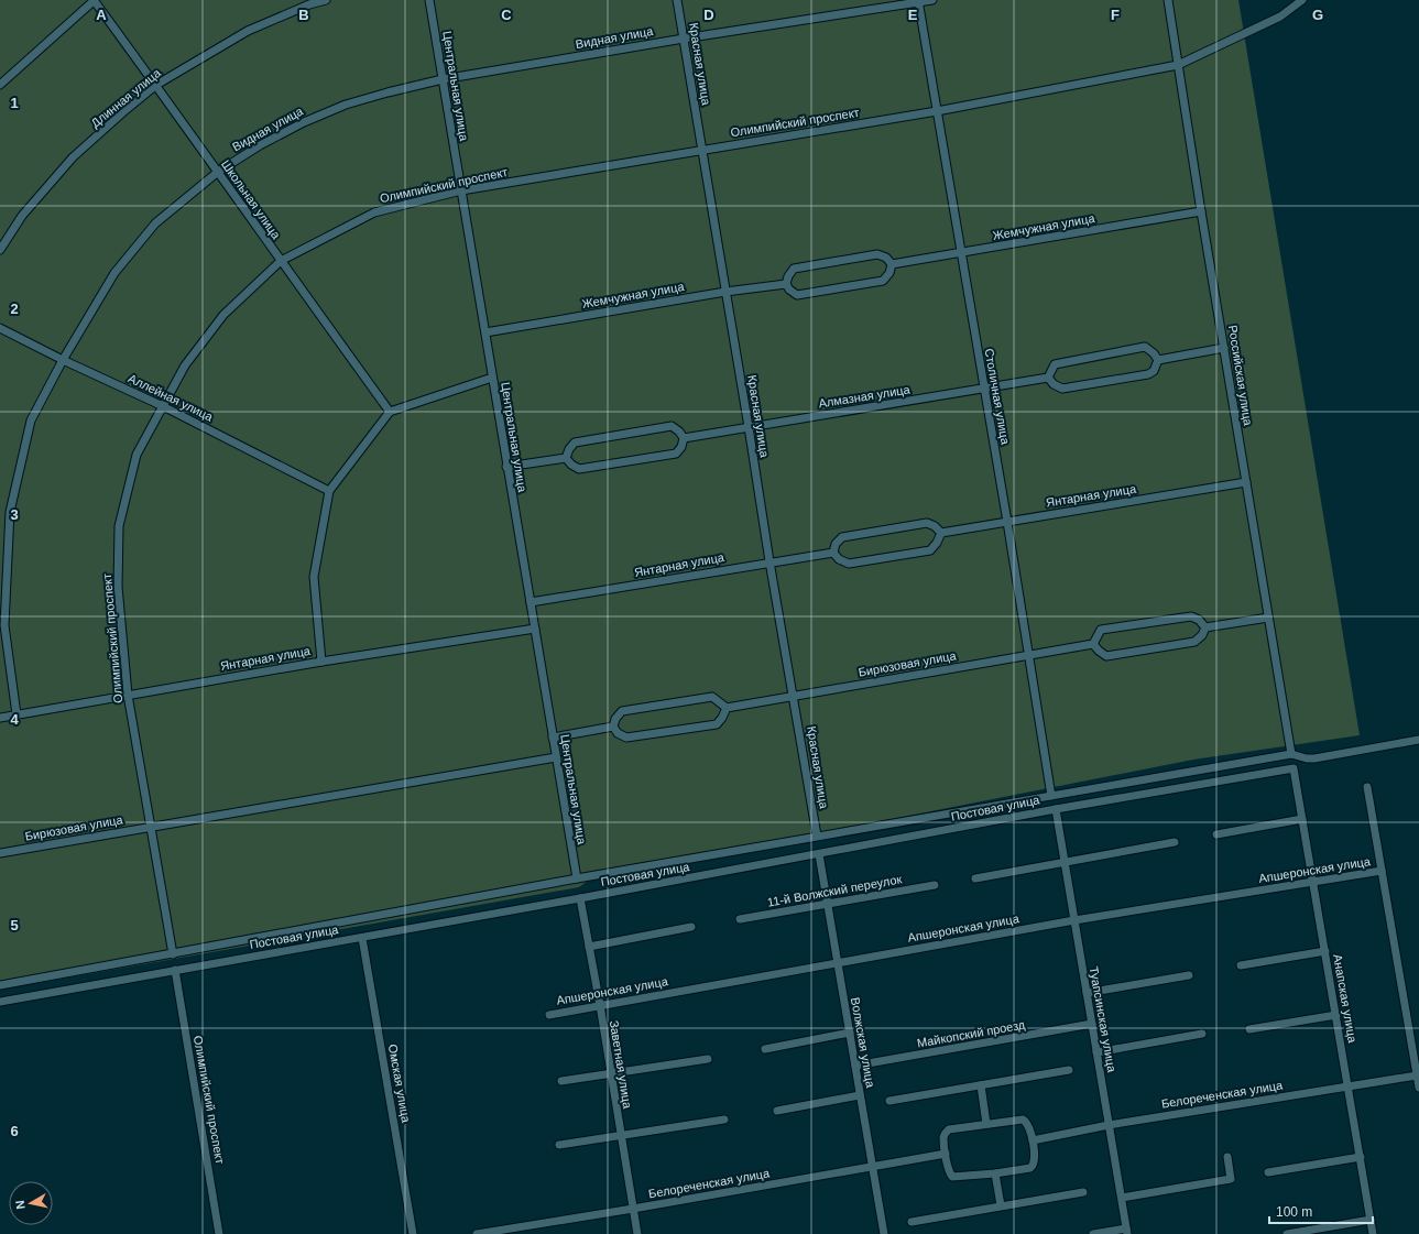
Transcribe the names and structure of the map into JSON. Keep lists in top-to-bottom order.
{
  "streets": {
    "street": [
      "Видная улица",
      "Красная улица",
      "Центральная улица",
      "Длинная улица",
      "Олимпийский проспект",
      "Школьная улица",
      "Жемчужная улица",
      "Российская улица",
      "Алмазная улица",
      "Столичная улица",
      "Аллейная улица",
      "Янтарная улица",
      "Бирюзовая улица",
      "Постовая улица",
      "Апшеронская улица",
      "11-й Волжский переулок",
      "Анапская улица",
      "Туапсинская улица",
      "Майкопский проезд",
      "Волжская улица",
      "Заветная улица",
      "Омская улица",
      "Белореченская улица"
    ]
  },
  "crossings": [
    ["Видная улица", "Красная улица"],
    ["Видная улица", "Центральная улица"],
    ["Видная улица", "Школьная улица"],
    ["Видная улица", "Столичная улица"],
    ["Видная улица", "Аллейная улица"],
    ["Видная улица", "Янтарная улица"],
    ["Красная улица", "Олимпийский проспект"],
    ["Красная улица", "Жемчужная улица"],
    ["Красная улица", "Алмазная улица"],
    ["Красная улица", "Янтарная улица"],
    ["Красная улица", "Бирюзовая улица"],
    ["Красная улица", "Постовая улица"],
    ["Центральная улица", "Олимпийский проспект"],
    ["Центральная улица", "Жемчужная улица"],
    ["Центральная улица", "Янтарная улица"],
    ["Центральная улица", "Бирюзовая улица"],
    ["Центральная улица", "Постовая улица"],
    ["Длинная улица", "Школьная улица"],
    ["Олимпийский проспект", "Школьная улица"],
    ["Олимпийский проспект", "Российская улица"],
    ["Олимпийский проспект", "Столичная улица"],
    ["Олимпийский проспект", "Аллейная улица"],
    ["Олимпийский проспект", "Янтарная улица"],
    ["Олимпийский проспект", "Бирюзовая улица"],
    ["Олимпийский проспект", "Постовая улица"],
    ["Жемчужная улица", "Российская улица"],
    ["Жемчужная улица", "Столичная улица"],
    ["Российская улица", "Янтарная улица"],
    ["Российская улица", "Постовая улица"],
    ["Алмазная улица", "Столичная улица"],
    ["Столичная улица", "Янтарная улица"],
    ["Столичная улица", "Бирюзовая улица"],
    ["Столичная улица", "Постовая улица"],
    ["Постовая улица", "Анапская улица"],
    ["Постовая улица", "Туапсинская улица"],
    ["Постовая улица", "Волжская улица"],
    ["Постовая улица", "Заветная улица"],
    ["Постовая улица", "Омская улица"],
    ["Апшеронская улица", "Анапская улица"],
    ["Апшеронская улица", "Туапсинская улица"],
    ["Апшеронская улица", "Волжская улица"],
    ["Апшеронская улица", "Заветная улица"],
    ["11-й Волжский переулок", "Волжская улица"],
    ["Анапская улица", "Белореченская улица"],
    ["Туапсинская улица", "Майкопский проезд"],
    ["Туапсинская улица", "Белореченская улица"],
    ["Майкопский проезд", "Волжская улица"],
    ["Волжская улица", "Белореченская улица"],
    ["Заветная улица", "Белореченская улица"]
  ],
  "scale_bar": "100 m",
  "north": "left",
  "grid": {
    "columns": [
      "A",
      "B",
      "C",
      "D",
      "E",
      "F",
      "G"
    ],
    "rows": [
      "1",
      "2",
      "3",
      "4",
      "5",
      "6"
    ]
  }
}
